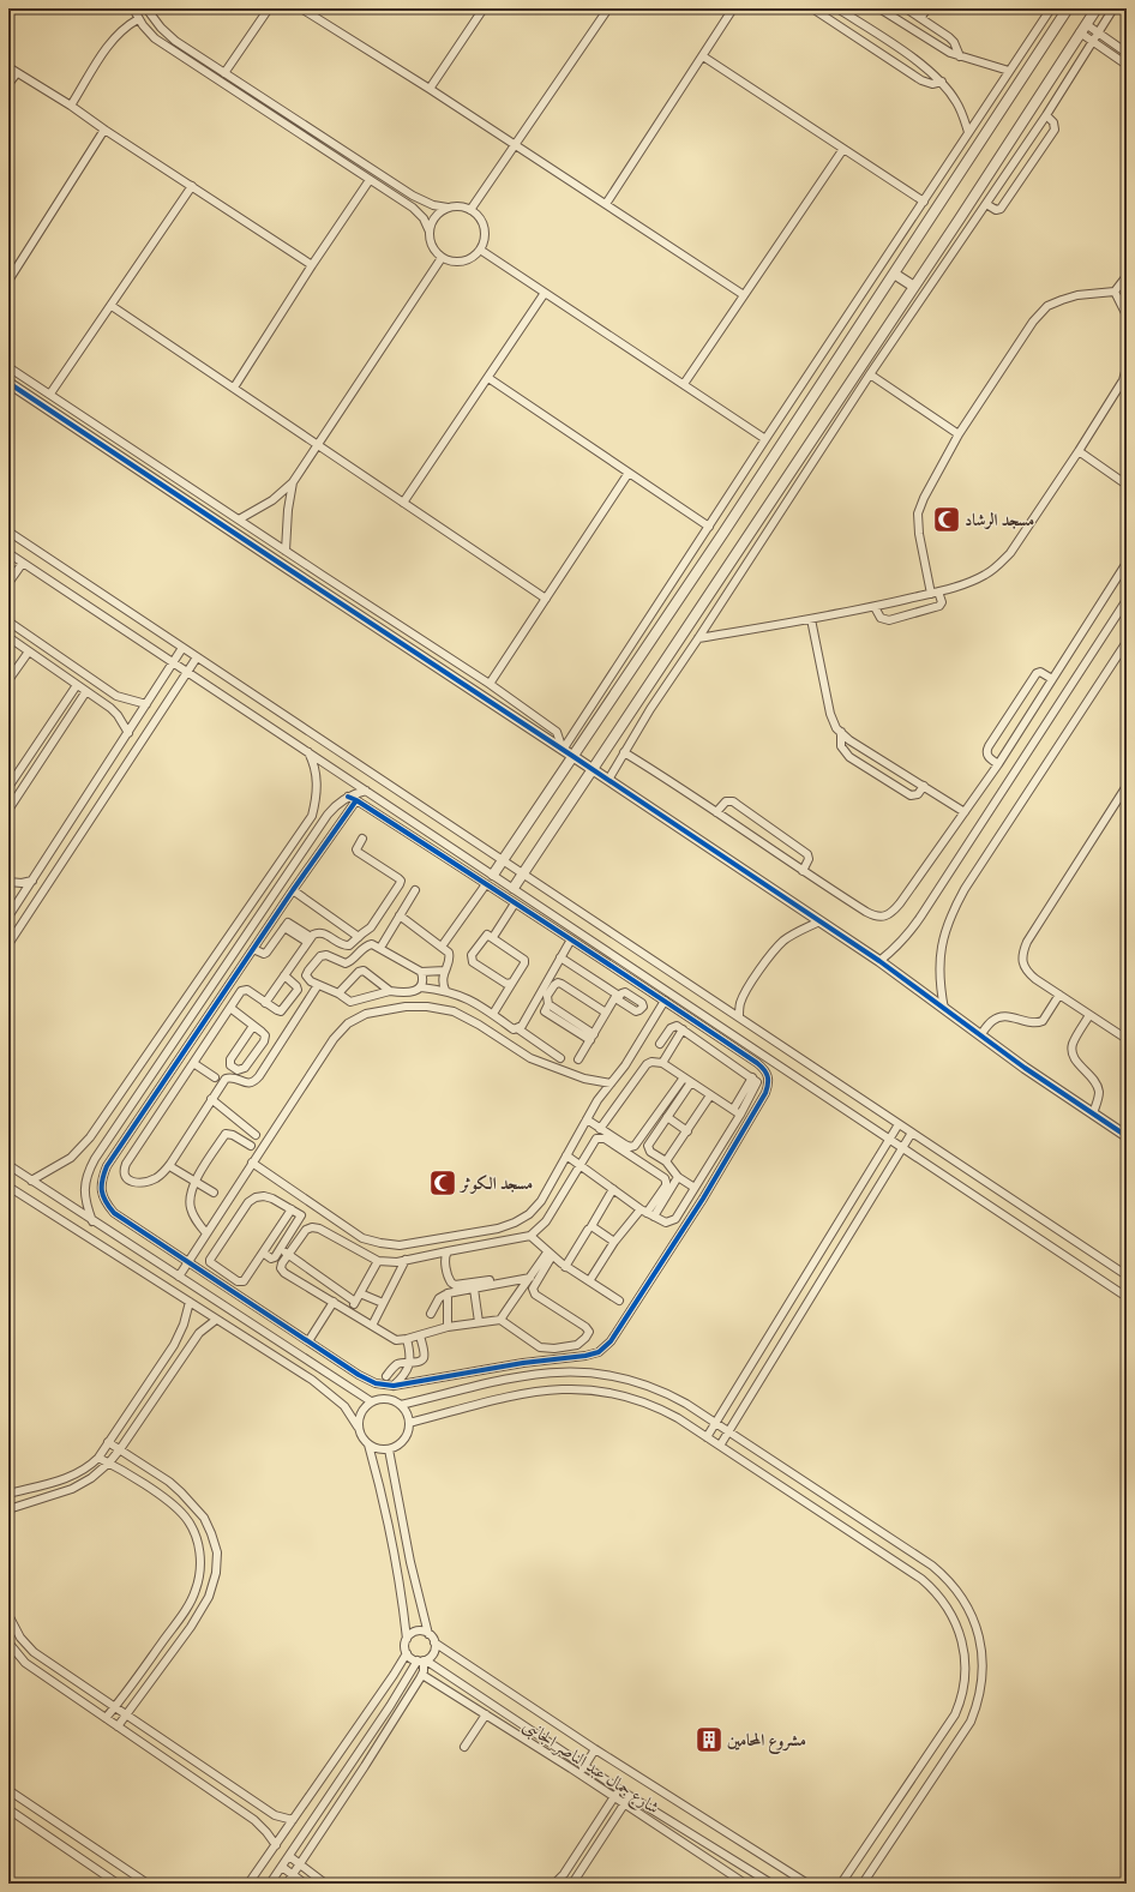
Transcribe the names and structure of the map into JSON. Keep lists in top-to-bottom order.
{
  "streets": {
    "street": ["شارع جمال عبد الناصر الجانبى"]
  },
  "places": {
    "mosque": ["مسجد الرشاد", "مسجد الكوثر"],
    "building": ["مشروع المحامين"]
  }
}
